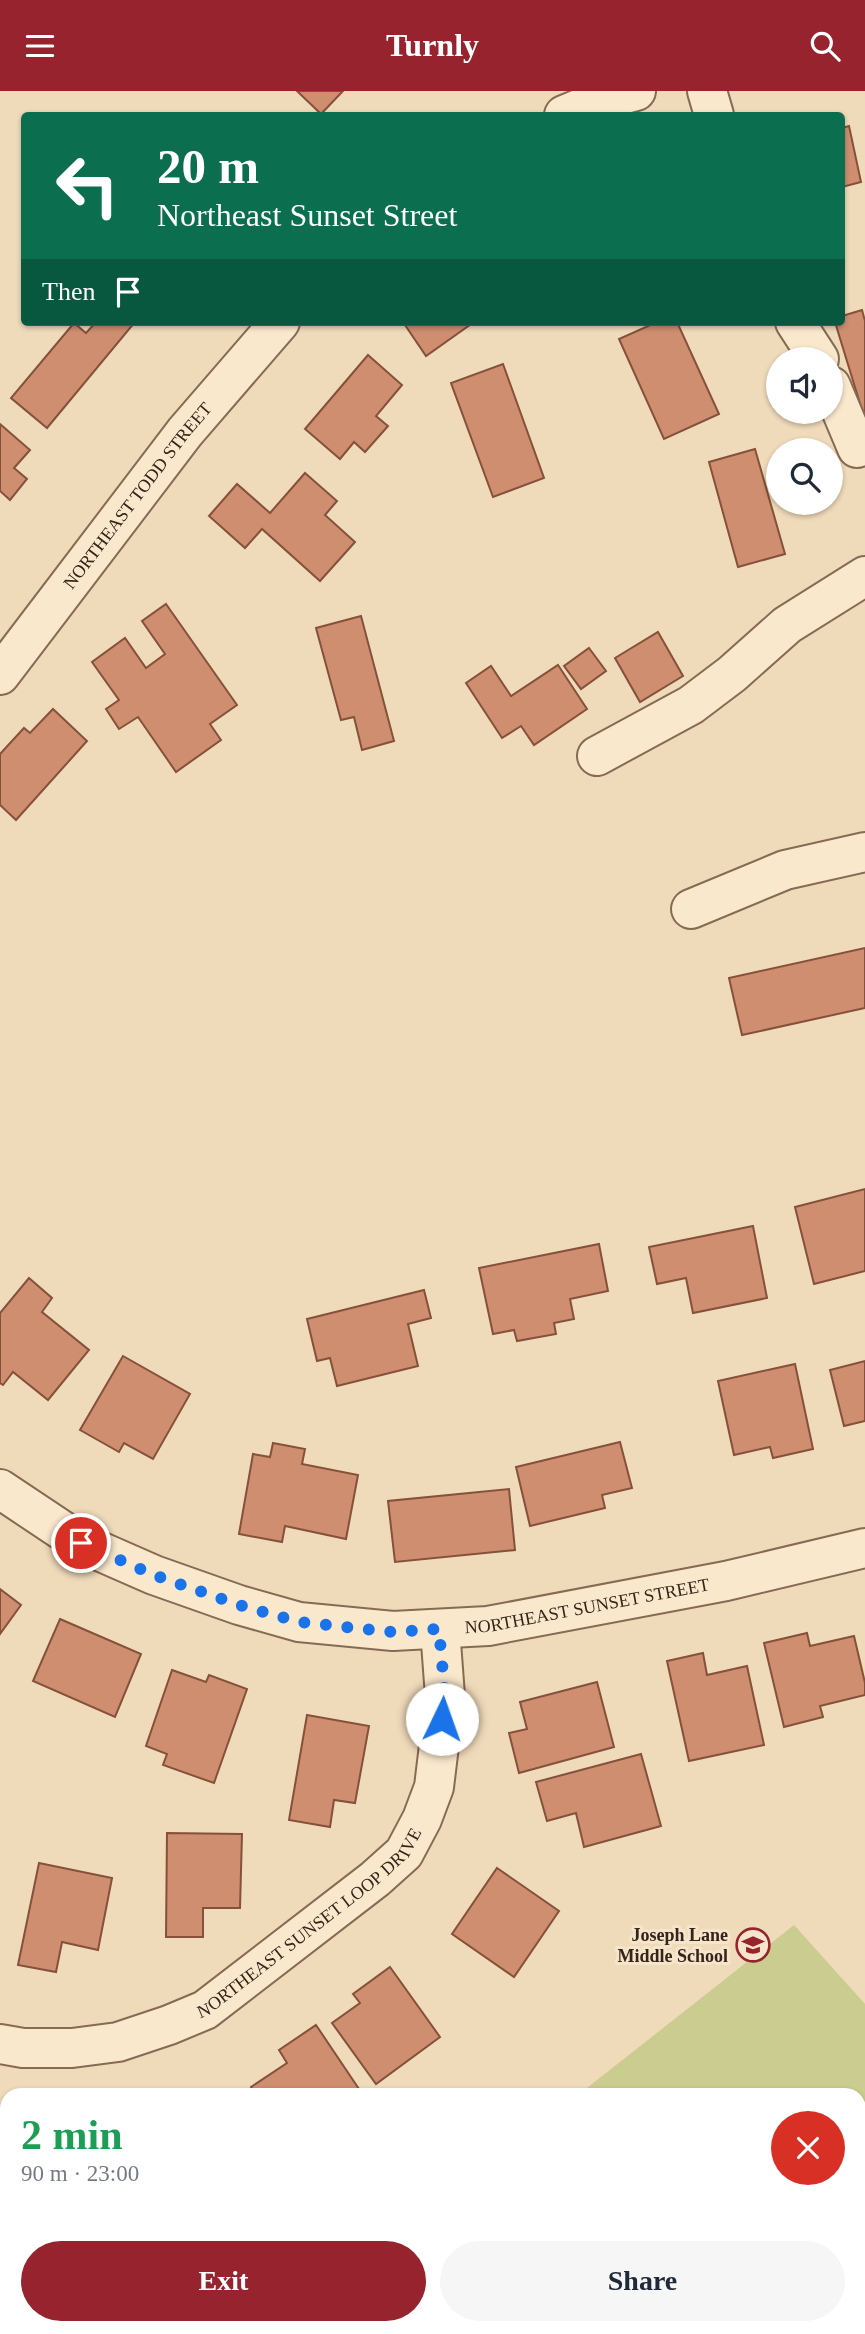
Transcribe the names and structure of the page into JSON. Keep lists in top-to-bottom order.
{
  "streets": {
    "street": ["NORTHEAST TODD STREET", "NORTHEAST SUNSET STREET", "NORTHEAST SUNSET LOOP DRIVE"]
  },
  "crossings": [
    ["NORTHEAST SUNSET STREET", "NORTHEAST SUNSET LOOP DRIVE"]
  ],
  "places": {
    "school or university": ["Joseph Lane Middle School"]
  },
  "page": {
    "header": "Turnly",
    "turn": ["20 m", "Northeast Sunset Street"],
    "then": "Then",
    "heading": ["2 min", "90 m · 23:00"],
    "buttons": ["Exit", "Share"]
  }
}
